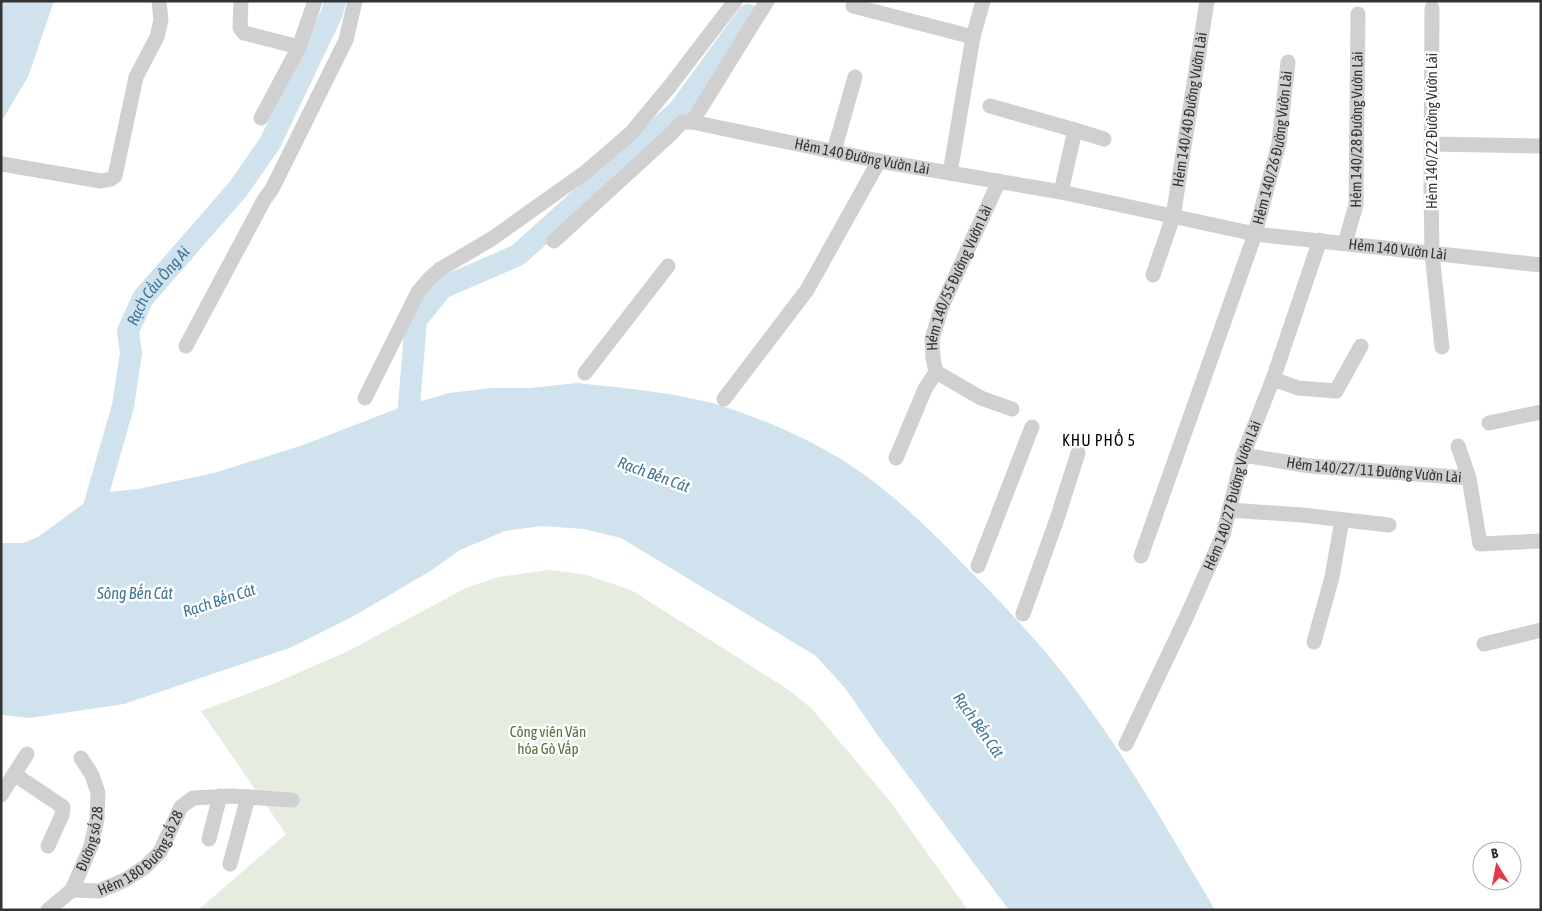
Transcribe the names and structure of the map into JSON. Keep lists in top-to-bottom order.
{
  "streets": {
    "street": [
      "Hẻm 140/40 Đường Vườn Lài",
      "Hẻm 140/28 Đường Vườn Lài",
      "Hẻm 140/22 Đường Vườn Lài",
      "Hẻm 140/26 Đường Vườn Lài",
      "Hẻm 140 Đường Vườn Lài",
      "Hẻm 140 Vườn Lài",
      "Hẻm 140/55 Đường Vườn Lài",
      "Hẻm 140/27/11 Đường Vườn Lài",
      "Hẻm 140/27 Đường Vườn Lài",
      "Đường số 28",
      "Hẻm 180 Đường số 28"
    ]
  },
  "crossings": [
    ["Hẻm 140/40 Đường Vườn Lài", "Hẻm 140 Đường Vườn Lài"],
    ["Hẻm 140/28 Đường Vườn Lài", "Hẻm 140 Vườn Lài"],
    ["Hẻm 140/22 Đường Vườn Lài", "Hẻm 140 Vườn Lài"],
    ["Hẻm 140/26 Đường Vườn Lài", "Hẻm 140 Đường Vườn Lài"],
    ["Hẻm 140/26 Đường Vườn Lài", "Hẻm 140 Vườn Lài"],
    ["Hẻm 140 Đường Vườn Lài", "Hẻm 140 Vườn Lài"],
    ["Hẻm 140 Đường Vườn Lài", "Hẻm 140/55 Đường Vườn Lài"],
    ["Hẻm 140 Vườn Lài", "Hẻm 140/27 Đường Vườn Lài"],
    ["Hẻm 140/27/11 Đường Vườn Lài", "Hẻm 140/27 Đường Vườn Lài"],
    ["Đường số 28", "Hẻm 180 Đường số 28"]
  ],
  "districts": ["KHU PHỐ 5"],
  "water": ["Rạch Cầu Ông Ai", "Rạch Bến Cát", "Sông Bến Cát"],
  "parks": ["Công viên Văn hóa Gò Vấp"],
  "north": "top"
}
